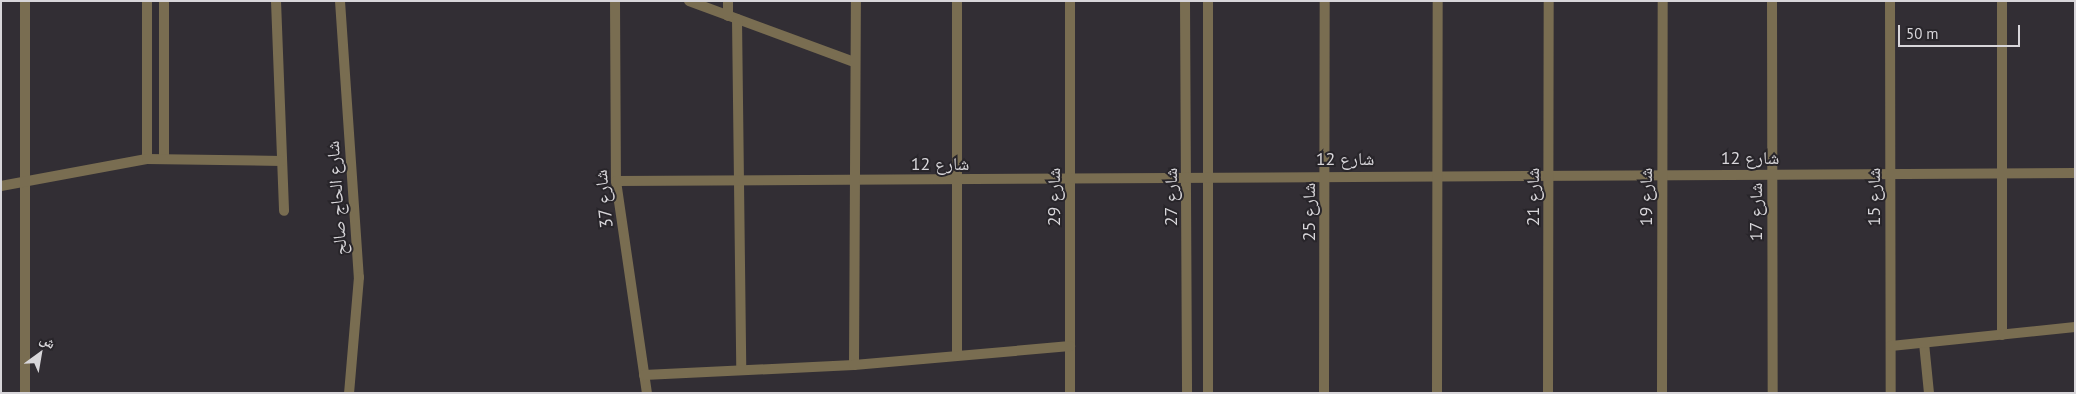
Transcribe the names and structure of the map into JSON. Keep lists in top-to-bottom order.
{
  "streets": {
    "street": [
      "شارع 12",
      "شارع 29",
      "شارع 27",
      "شارع 21",
      "شارع 19",
      "شارع 15",
      "شارع الحاج صالح",
      "شارع 37",
      "شارع 25",
      "شارع 17"
    ]
  },
  "crossings": [
    ["شارع 12", "شارع 29"],
    ["شارع 12", "شارع 27"],
    ["شارع 12", "شارع 21"],
    ["شارع 12", "شارع 19"],
    ["شارع 12", "شارع 15"],
    ["شارع 12", "شارع 37"],
    ["شارع 12", "شارع 25"],
    ["شارع 12", "شارع 17"]
  ],
  "scale_bar": "50 m",
  "north": "top right"
}
